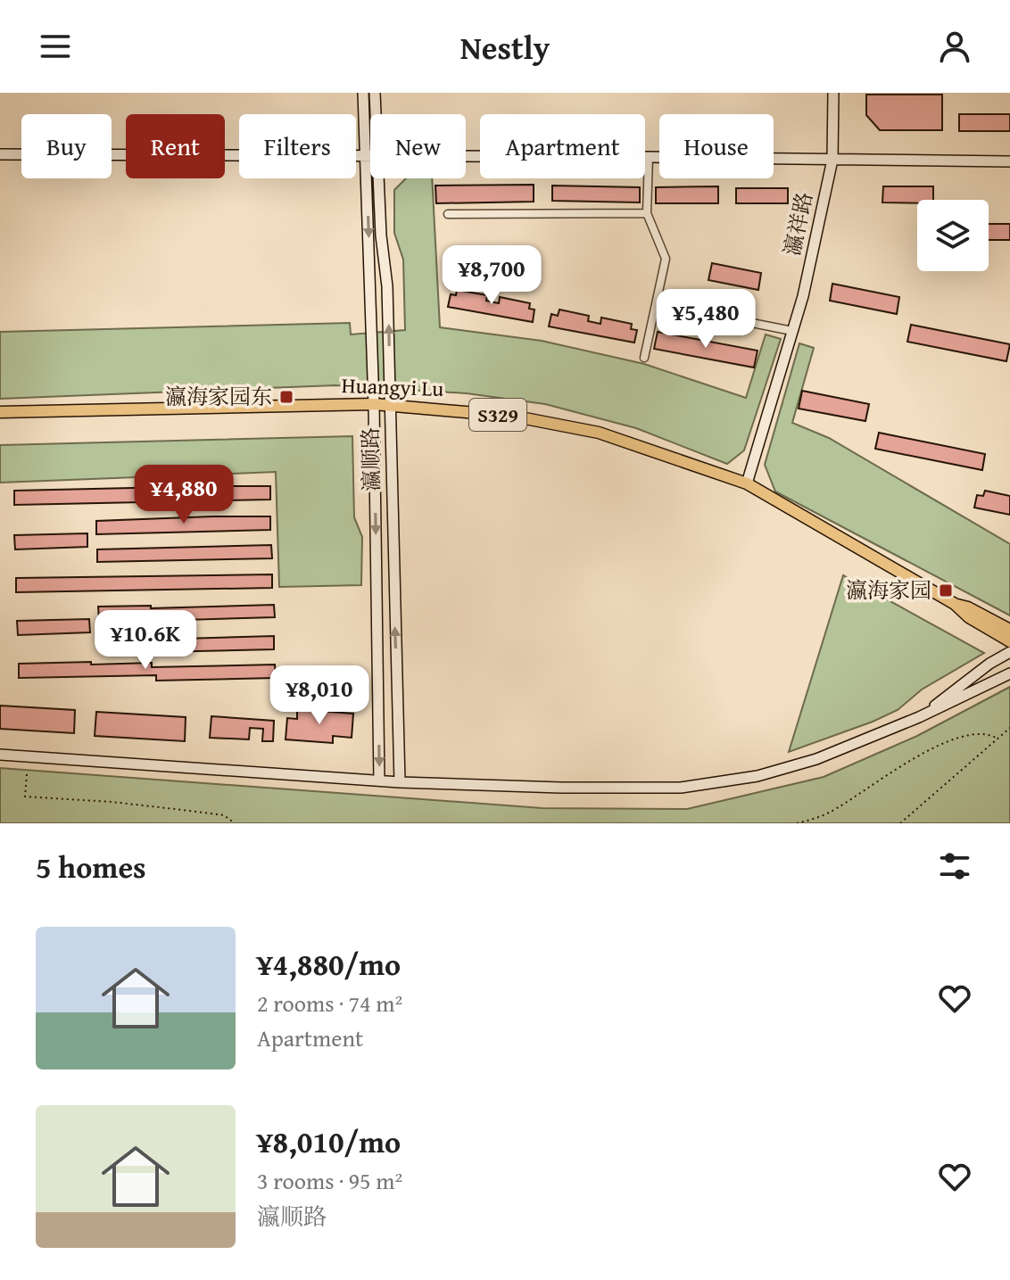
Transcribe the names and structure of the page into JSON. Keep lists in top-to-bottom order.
{
  "streets": {
    "main road": ["Huangyi Lu", "S329"],
    "street": ["瀛祥路", "瀛顺路"]
  },
  "crossings": [
    ["瀛祥路", "Huangyi Lu"],
    ["Huangyi Lu", "瀛顺路"]
  ],
  "places": {
    "transit": ["瀛海家园东", "瀛海家园"]
  },
  "page": {
    "header": "Nestly",
    "chip": [
      "Buy",
      "Rent",
      "Filters",
      "New",
      "Apartment",
      "House"
    ],
    "price": [
      "¥8,700",
      "¥5,480",
      "¥4,880",
      "¥10.6K",
      "¥8,010"
    ],
    "heading": "5 homes",
    "list": [
      {
        "name": "¥4,880/mo",
        "note": "2 rooms · 74 m² · Apartment"
      },
      {
        "name": "¥8,010/mo",
        "note": "3 rooms · 95 m² · 瀛顺路"
      }
    ]
  }
}
